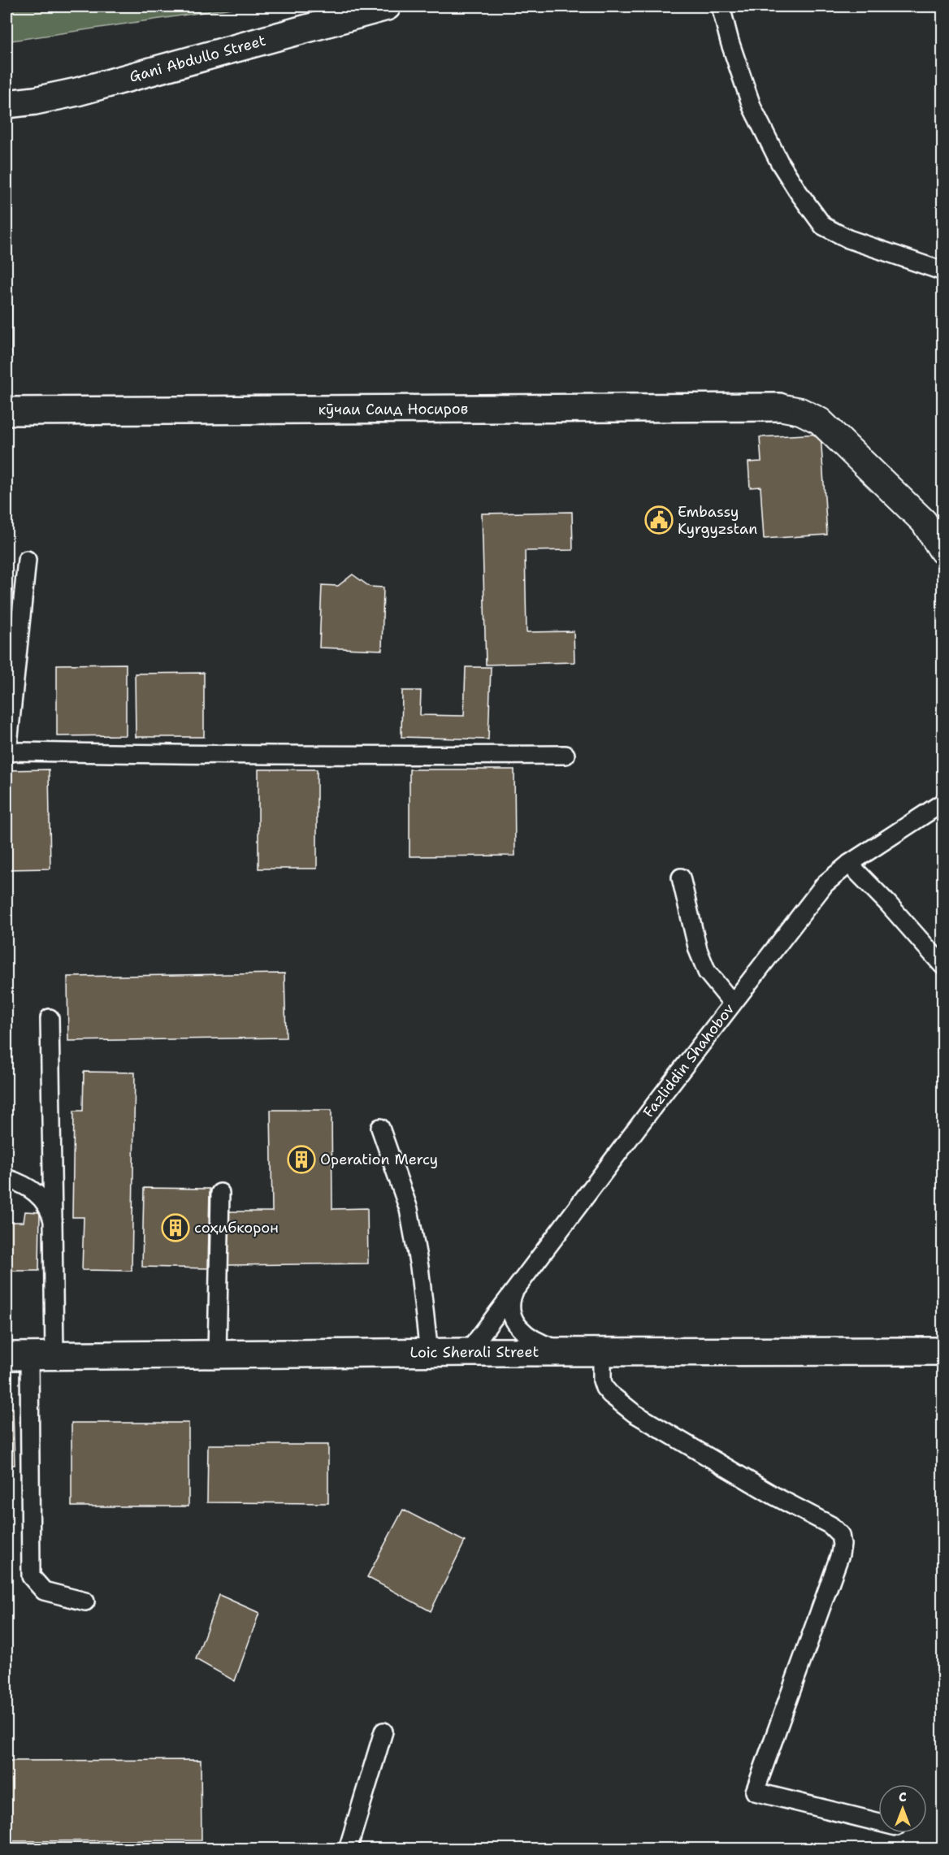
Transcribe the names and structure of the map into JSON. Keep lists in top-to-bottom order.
{
  "streets": {
    "street": ["Gani Abdullo Street", "кӯчаи Саид Носиров", "Loic Sherali Street"],
    "lane": ["Fazliddin Shahobov"]
  },
  "crossings": [
    ["Fazliddin Shahobov", "Loic Sherali Street"]
  ],
  "places": {
    "public building": ["Embassy Kyrgyzstan"],
    "building": ["Operation Mercy", "соҳибкорон"]
  },
  "north": "top"
}
